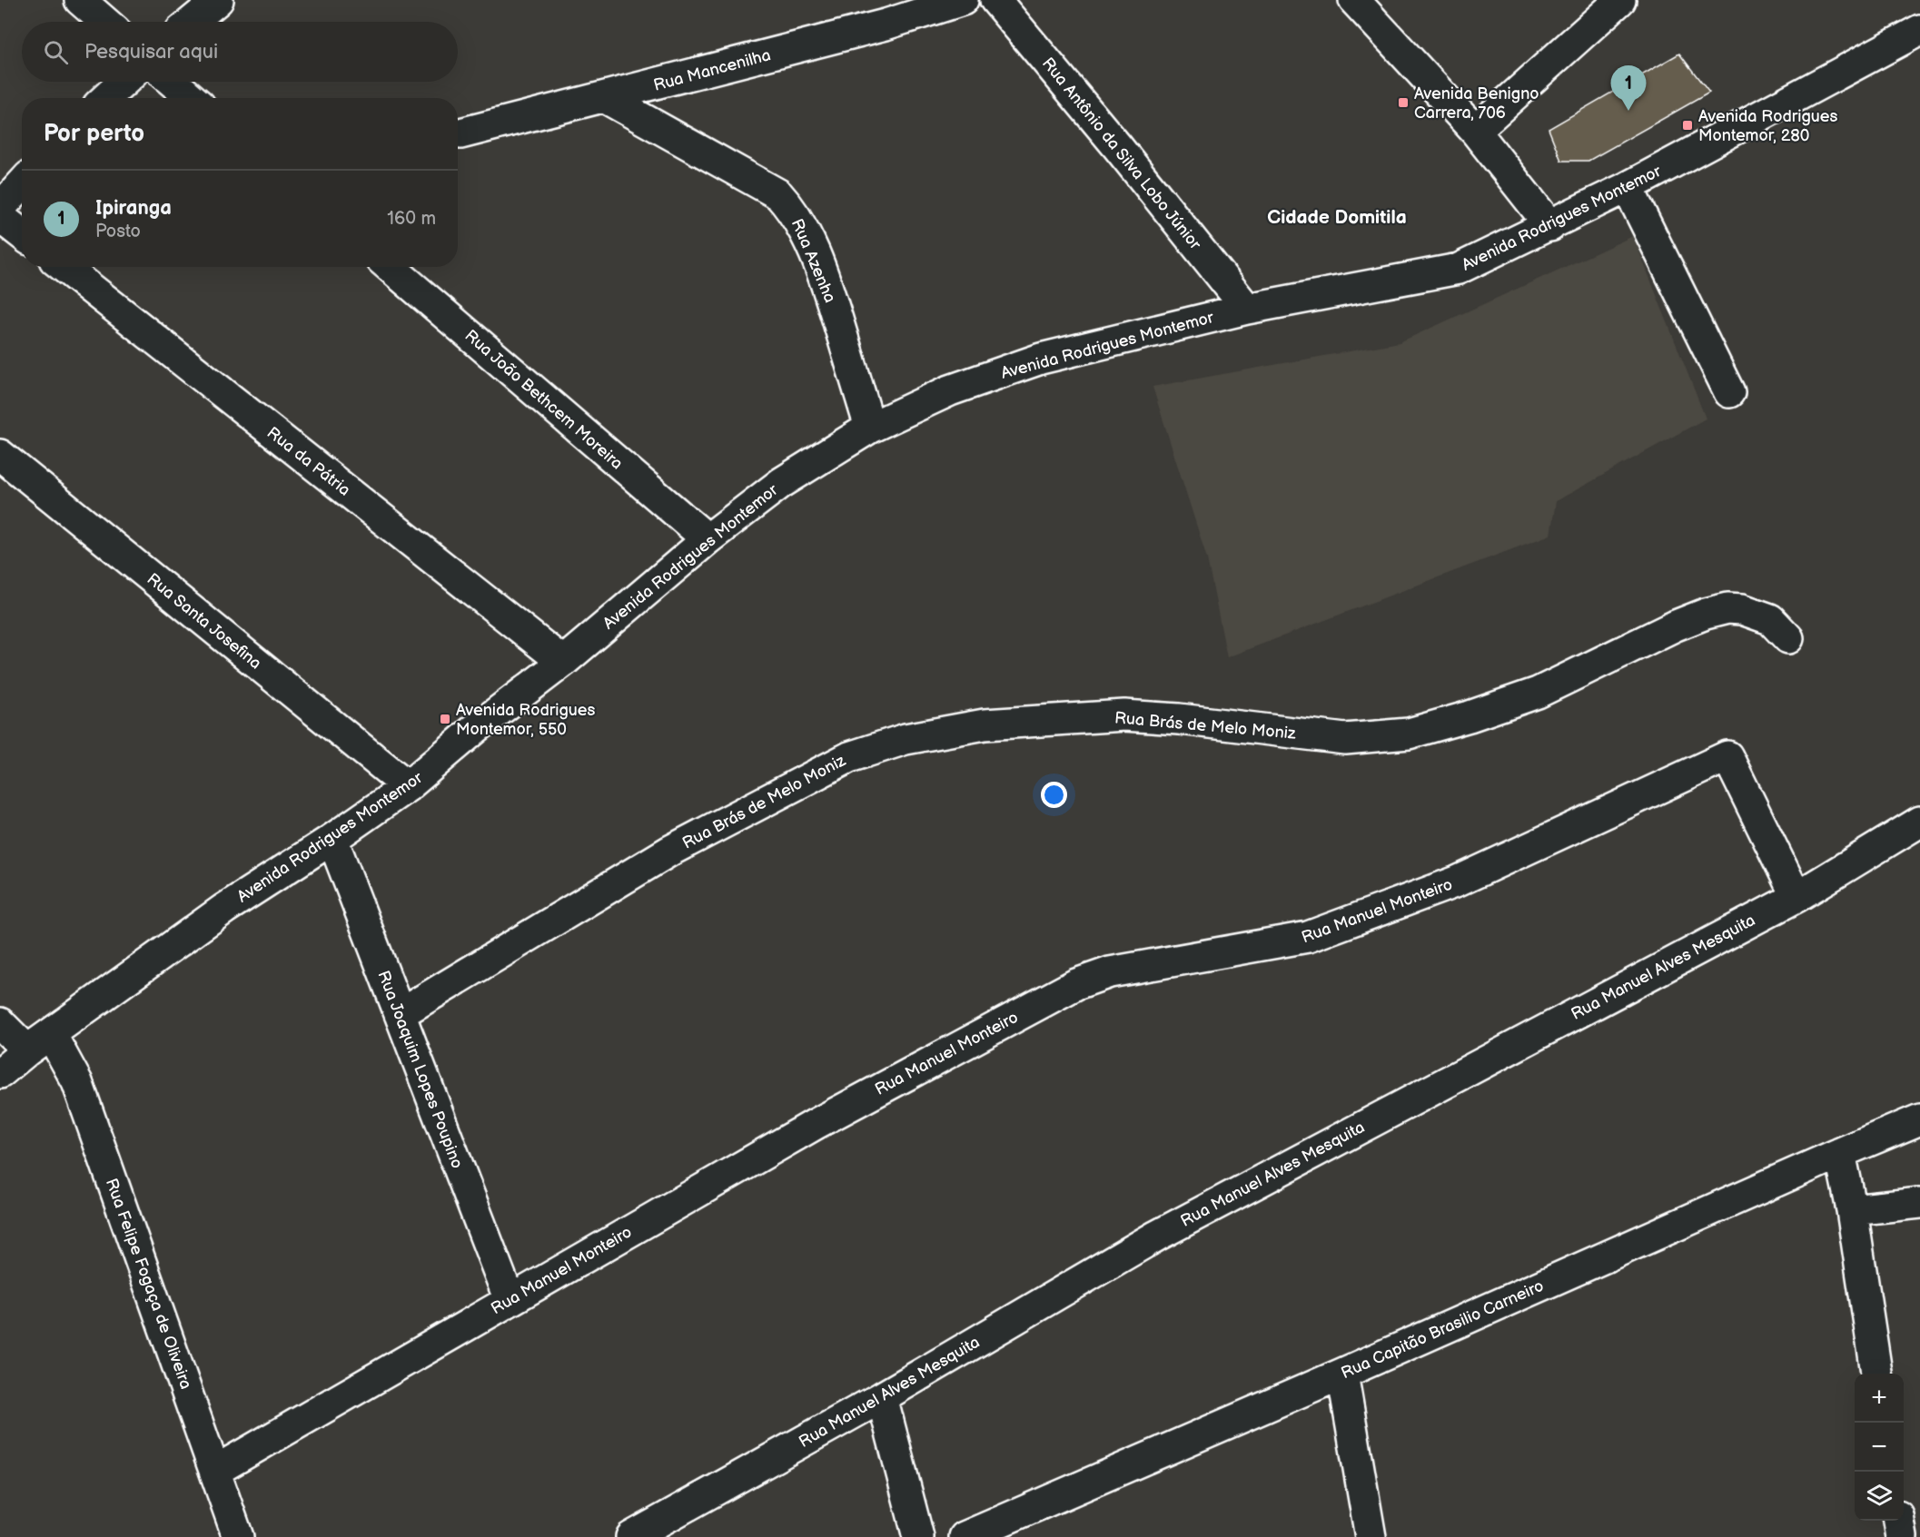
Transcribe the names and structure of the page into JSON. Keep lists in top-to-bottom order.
{
  "streets": {
    "street": [
      "Rua Mancenilha",
      "Rua Antônio da Silva Lobo Júnior",
      "Avenida Rodrigues Montemor",
      "Rua Azenha",
      "Rua João Bethcem Moreira",
      "Rua da Pátria",
      "Rua Santa Josefina",
      "Rua Brás de Melo Moniz",
      "Rua Manuel Monteiro",
      "Rua Manuel Alves Mesquita",
      "Rua Joaquim Lopes Poupino",
      "Rua Felipe Fogaça de Oliveira",
      "Rua Capitão Brasilio Carneiro"
    ]
  },
  "crossings": [
    ["Rua Mancenilha", "Rua Azenha"],
    ["Rua Antônio da Silva Lobo Júnior", "Avenida Rodrigues Montemor"],
    ["Avenida Rodrigues Montemor", "Rua Azenha"],
    ["Avenida Rodrigues Montemor", "Rua João Bethcem Moreira"],
    ["Avenida Rodrigues Montemor", "Rua da Pátria"],
    ["Avenida Rodrigues Montemor", "Rua Santa Josefina"],
    ["Avenida Rodrigues Montemor", "Rua Joaquim Lopes Poupino"],
    ["Avenida Rodrigues Montemor", "Rua Felipe Fogaça de Oliveira"],
    ["Rua Brás de Melo Moniz", "Rua Joaquim Lopes Poupino"],
    ["Rua Manuel Monteiro", "Rua Manuel Alves Mesquita"],
    ["Rua Manuel Monteiro", "Rua Joaquim Lopes Poupino"],
    ["Rua Manuel Monteiro", "Rua Felipe Fogaça de Oliveira"]
  ],
  "districts": ["Cidade Domitila"],
  "places": {
    "transit": ["Avenida Benigno Carrera, 706", "Avenida Rodrigues Montemor, 280", "Avenida Rodrigues Montemor, 550"]
  },
  "page": {
    "search": "Pesquisar aqui",
    "pins": "1",
    "heading": "Por perto",
    "list": [
      {
        "mark": "1",
        "name": "Ipiranga",
        "note": "Posto",
        "value": "160 m"
      }
    ],
    "map_buttons": ["+", "−"]
  }
}
